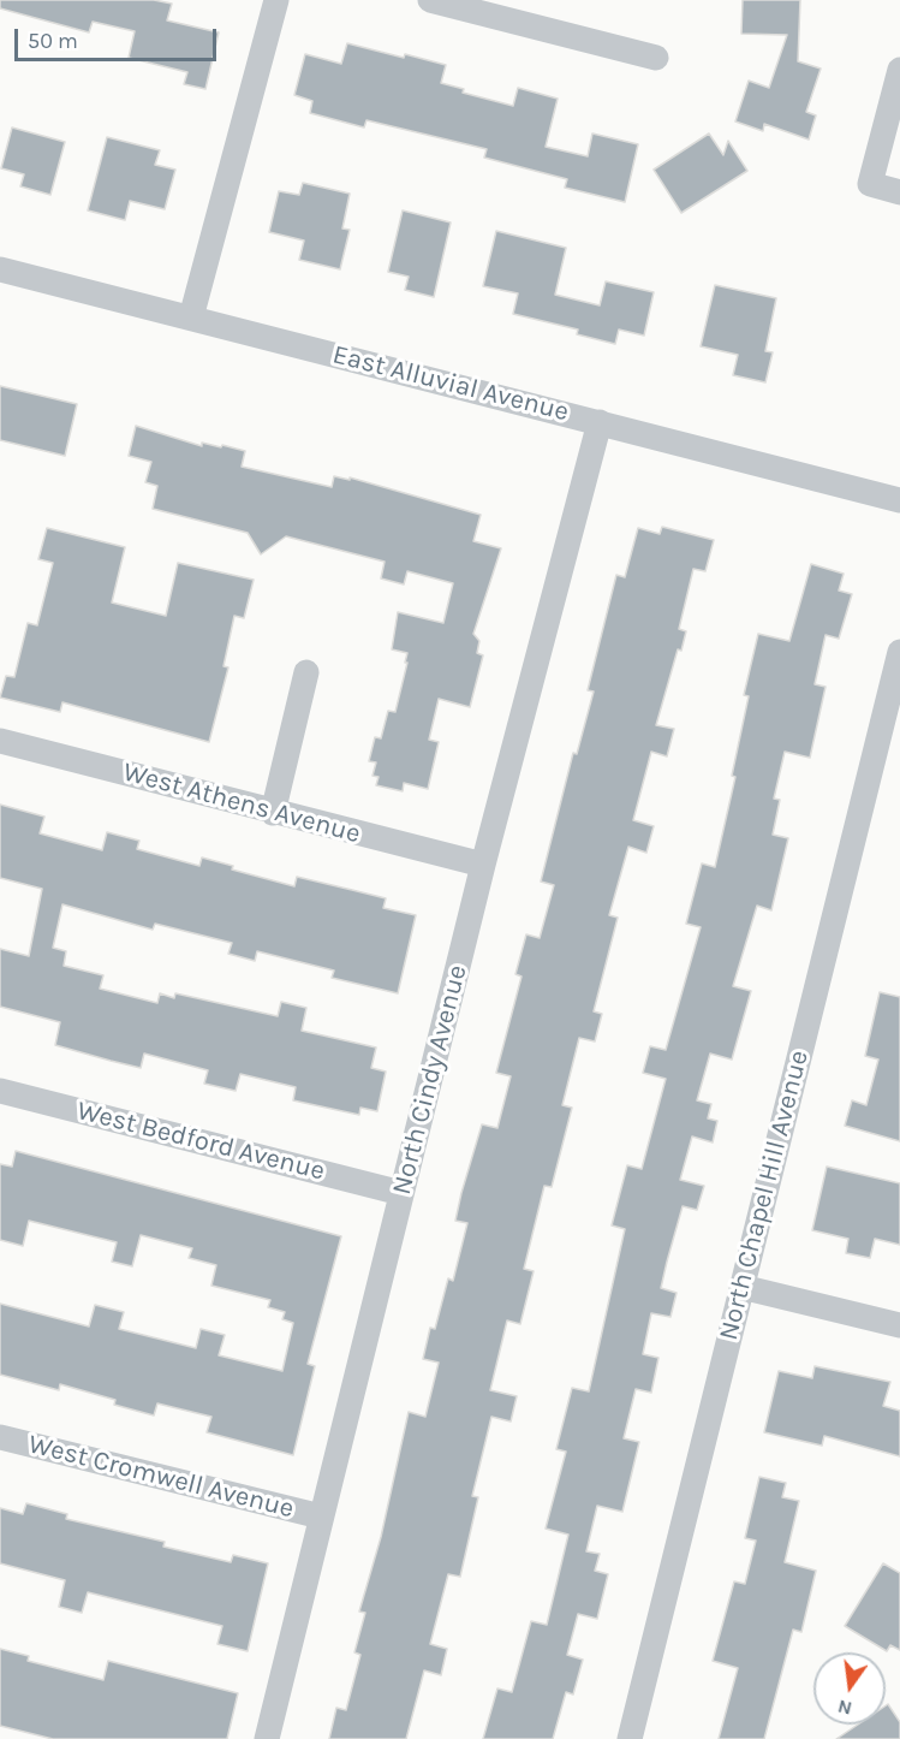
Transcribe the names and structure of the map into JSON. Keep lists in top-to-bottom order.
{
  "streets": {
    "street": [
      "East Alluvial Avenue",
      "West Athens Avenue",
      "North Cindy Avenue",
      "West Bedford Avenue",
      "North Chapel Hill Avenue",
      "West Cromwell Avenue"
    ]
  },
  "crossings": [
    ["East Alluvial Avenue", "North Cindy Avenue"],
    ["West Athens Avenue", "North Cindy Avenue"],
    ["North Cindy Avenue", "West Bedford Avenue"],
    ["North Cindy Avenue", "West Cromwell Avenue"]
  ],
  "scale_bar": "50 m",
  "north": "bottom"
}
